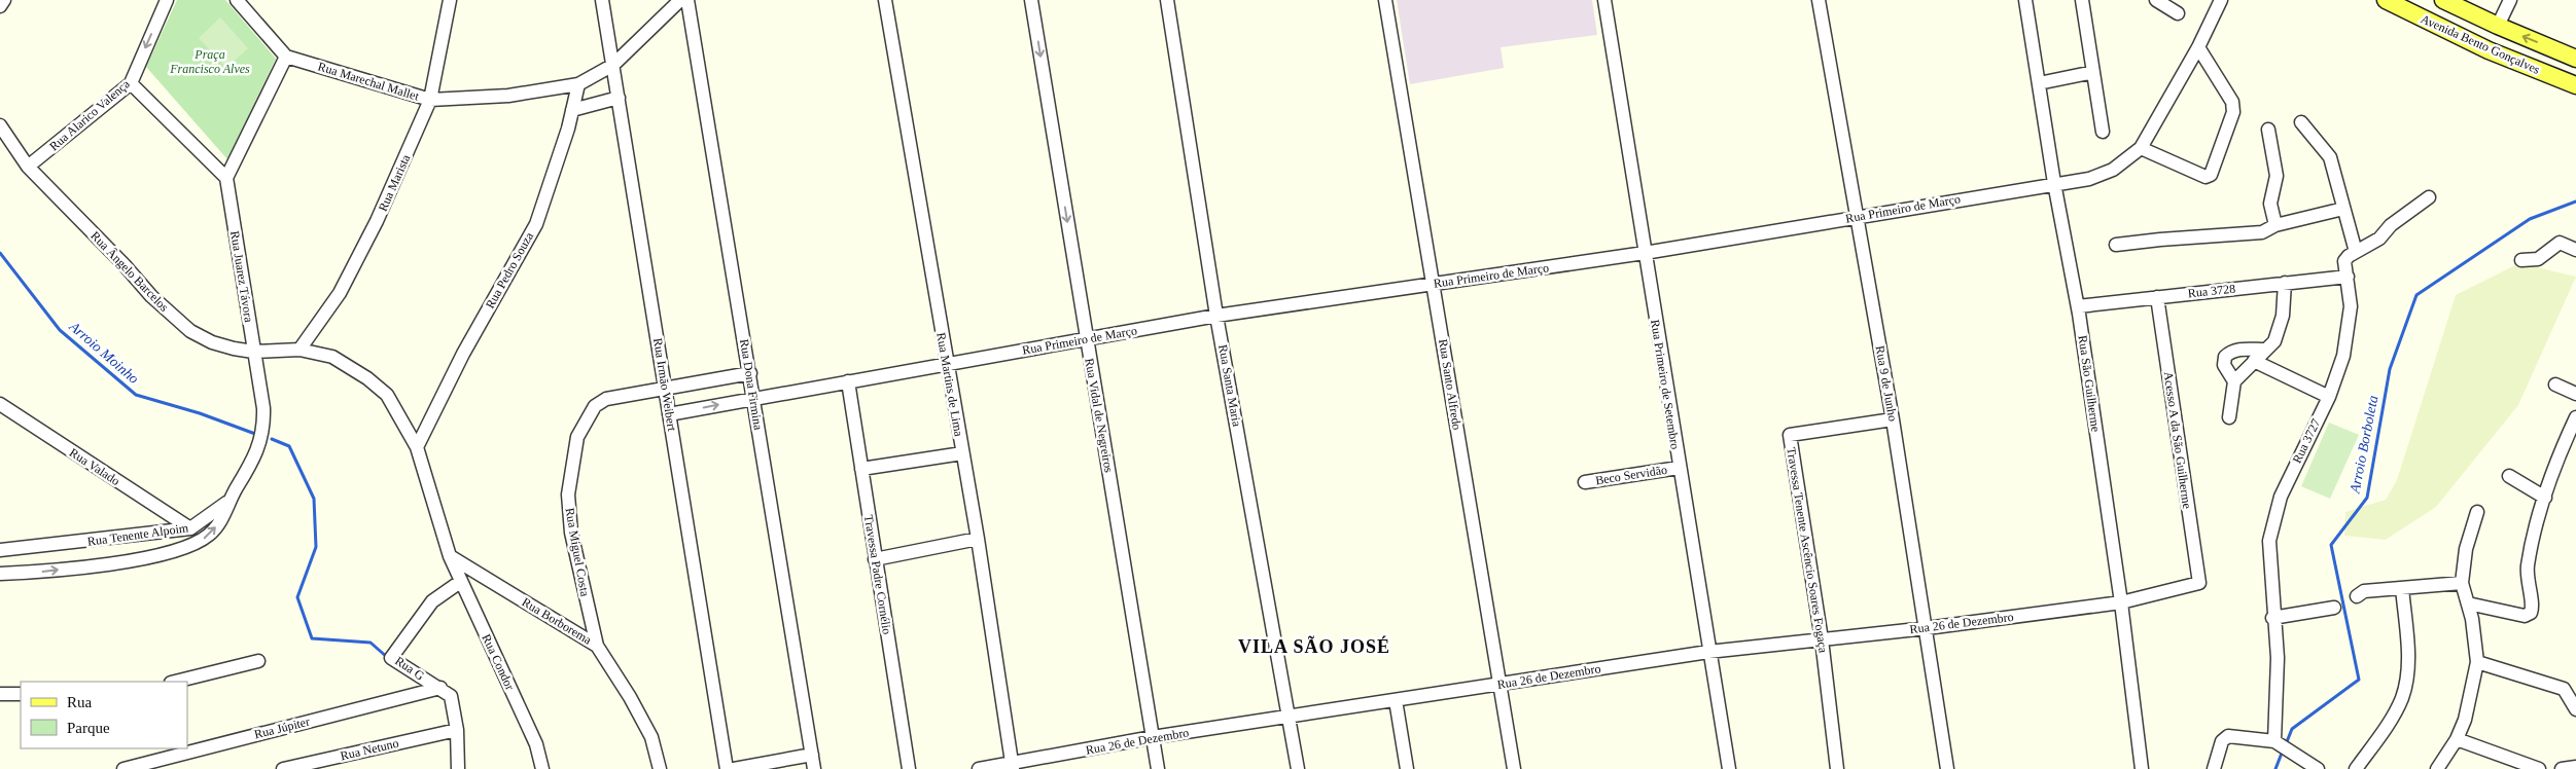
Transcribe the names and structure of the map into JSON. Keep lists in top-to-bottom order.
{
  "streets": {
    "main road": ["Avenida Bento Gonçalves"],
    "street": [
      "Rua Marechal Mallet",
      "Rua Alarico Valença",
      "Rua Marista",
      "Rua Primeiro de Março",
      "Rua Pedro Souza",
      "Rua Ângelo Barcelos",
      "Rua Juarez Távora",
      "Rua 3728",
      "Rua 9 de Junho",
      "Rua São Guilherme",
      "Rua Irmão Weibert",
      "Rua Dona Firmina",
      "Rua Martins de Lima",
      "Rua Santo Alfredo",
      "Rua Primeiro de Setembro",
      "Rua Santa Maria",
      "Rua Vidal de Negreiros",
      "Acesso A da São Guilherme",
      "Rua 3727",
      "Rua Valado",
      "Beco Servidão",
      "Rua Tenente Alpoim",
      "Travessa Tenente Ascêncio Soares Fogaça",
      "Rua Miguel Costa",
      "Travessa Padre Cornélio",
      "Rua Borborema",
      "Rua 26 de Dezembro",
      "Rua Condor",
      "Rua G",
      "Rua Júpiter",
      "Rua Netuno"
    ]
  },
  "crossings": [
    ["Rua Marechal Mallet", "Rua Marista"],
    ["Rua Marechal Mallet", "Rua Pedro Souza"],
    ["Rua Marechal Mallet", "Rua Irmão Weibert"],
    ["Rua Alarico Valença", "Rua Ângelo Barcelos"],
    ["Rua Marista", "Rua Ângelo Barcelos"],
    ["Rua Primeiro de Março", "Rua 9 de Junho"],
    ["Rua Primeiro de Março", "Rua São Guilherme"],
    ["Rua Primeiro de Março", "Rua Irmão Weibert"],
    ["Rua Primeiro de Março", "Rua Dona Firmina"],
    ["Rua Primeiro de Março", "Rua Martins de Lima"],
    ["Rua Primeiro de Março", "Rua Santo Alfredo"],
    ["Rua Primeiro de Março", "Rua Primeiro de Setembro"],
    ["Rua Primeiro de Março", "Rua Santa Maria"],
    ["Rua Primeiro de Março", "Rua Vidal de Negreiros"],
    ["Rua Primeiro de Março", "Travessa Padre Cornélio"],
    ["Rua Pedro Souza", "Rua Ângelo Barcelos"],
    ["Rua Ângelo Barcelos", "Rua Juarez Távora"],
    ["Rua Ângelo Barcelos", "Rua Borborema"],
    ["Rua Ângelo Barcelos", "Rua Condor"],
    ["Rua Juarez Távora", "Rua Tenente Alpoim"],
    ["Rua 3728", "Rua São Guilherme"],
    ["Rua 3728", "Acesso A da São Guilherme"],
    ["Rua 3728", "Rua 3727"],
    ["Rua 9 de Junho", "Travessa Tenente Ascêncio Soares Fogaça"],
    ["Rua 9 de Junho", "Rua 26 de Dezembro"],
    ["Rua São Guilherme", "Rua 26 de Dezembro"],
    ["Rua Irmão Weibert", "Rua Miguel Costa"],
    ["Rua Dona Firmina", "Rua Miguel Costa"],
    ["Rua Martins de Lima", "Rua 26 de Dezembro"],
    ["Rua Santo Alfredo", "Rua 26 de Dezembro"],
    ["Rua Primeiro de Setembro", "Beco Servidão"],
    ["Rua Primeiro de Setembro", "Rua 26 de Dezembro"],
    ["Rua Santa Maria", "Rua 26 de Dezembro"],
    ["Rua Vidal de Negreiros", "Rua 26 de Dezembro"],
    ["Acesso A da São Guilherme", "Rua 26 de Dezembro"],
    ["Rua Valado", "Rua Tenente Alpoim"],
    ["Travessa Tenente Ascêncio Soares Fogaça", "Rua 26 de Dezembro"],
    ["Rua Miguel Costa", "Rua Borborema"],
    ["Rua Borborema", "Rua Condor"],
    ["Rua Condor", "Rua G"],
    ["Rua G", "Rua Júpiter"],
    ["Rua G", "Rua Netuno"]
  ],
  "one_way": ["Rua Alarico Valença", "Rua Vidal de Negreiros"],
  "districts": ["VILA SÃO JOSÉ"],
  "water": ["Arroio Moinho", "Arroio Borboleta"],
  "parks": ["Praça Francisco Alves"],
  "legend": ["Rua", "Parque"]
}
